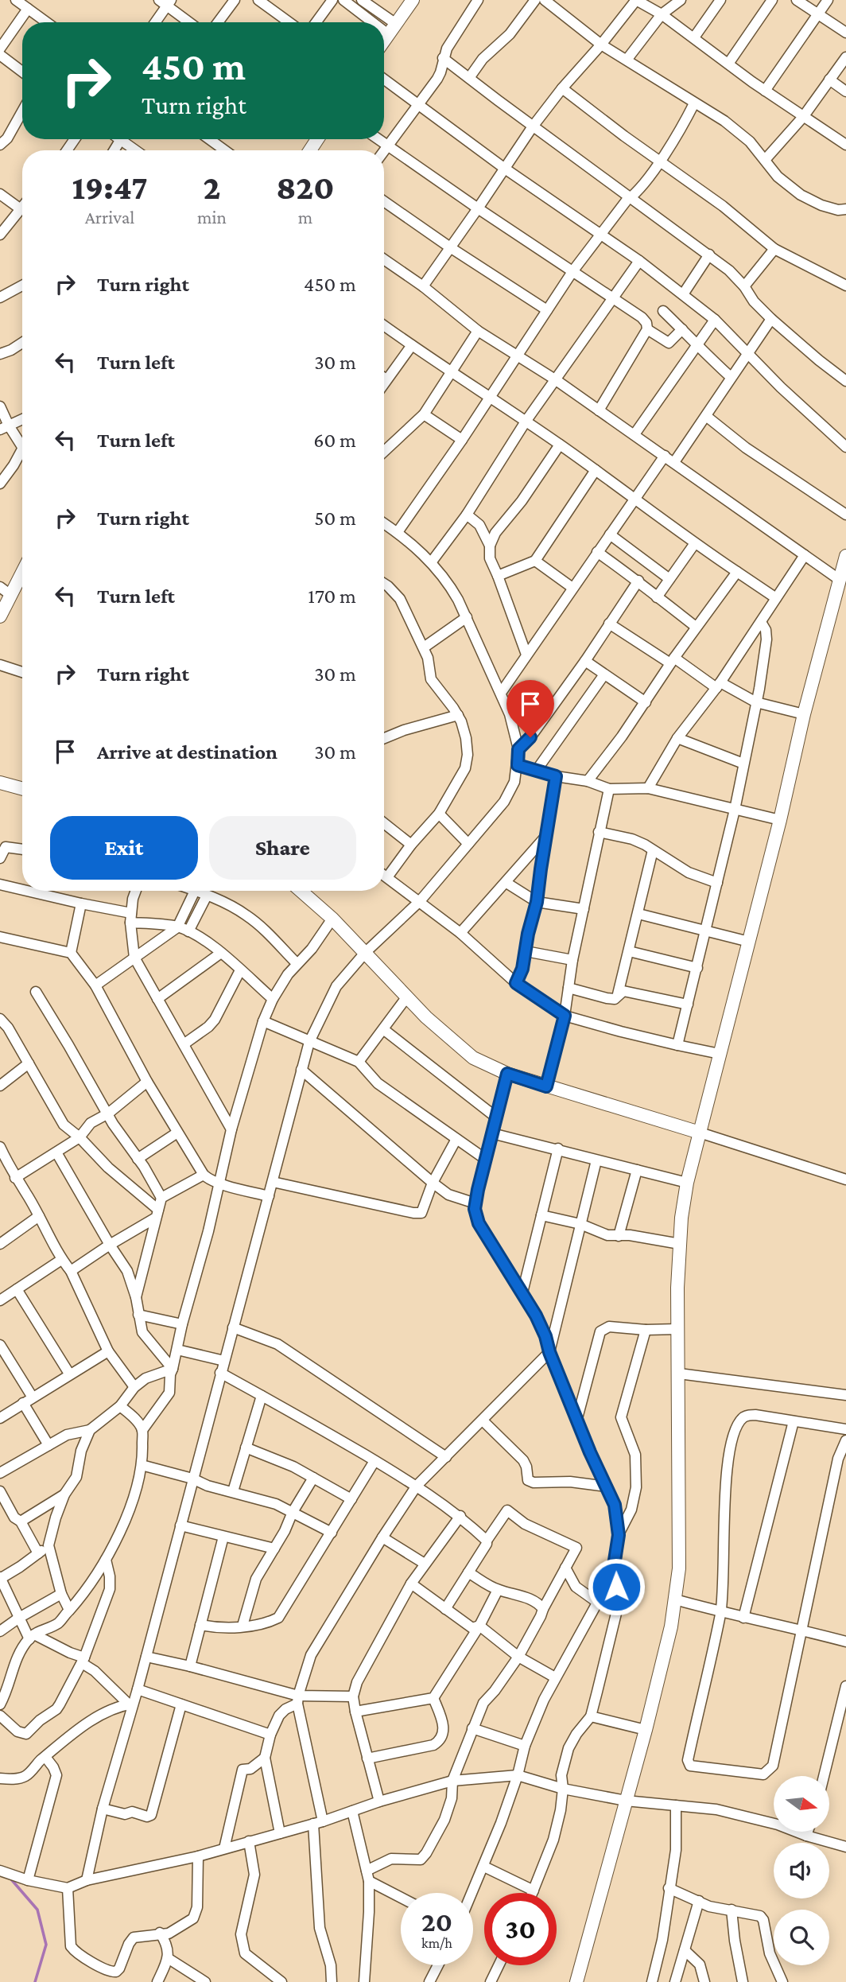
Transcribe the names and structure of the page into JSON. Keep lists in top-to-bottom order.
{
  "north": "right",
  "page": {
    "turn": ["450 m", "Turn right"],
    "eta": [
      "19:47",
      "Arrival",
      "2",
      "min",
      "820",
      "m"
    ],
    "list": [
      {
        "name": "Turn right",
        "value": "450 m"
      },
      {
        "name": "Turn left",
        "value": "30 m"
      },
      {
        "name": "Turn left",
        "value": "60 m"
      },
      {
        "name": "Turn right",
        "value": "50 m"
      },
      {
        "name": "Turn left",
        "value": "170 m"
      },
      {
        "name": "Turn right",
        "value": "30 m"
      },
      {
        "name": "Arrive at destination",
        "value": "30 m"
      }
    ],
    "buttons": ["Exit", "Share"],
    "speed": "20 km/h",
    "limit": "30"
  }
}
